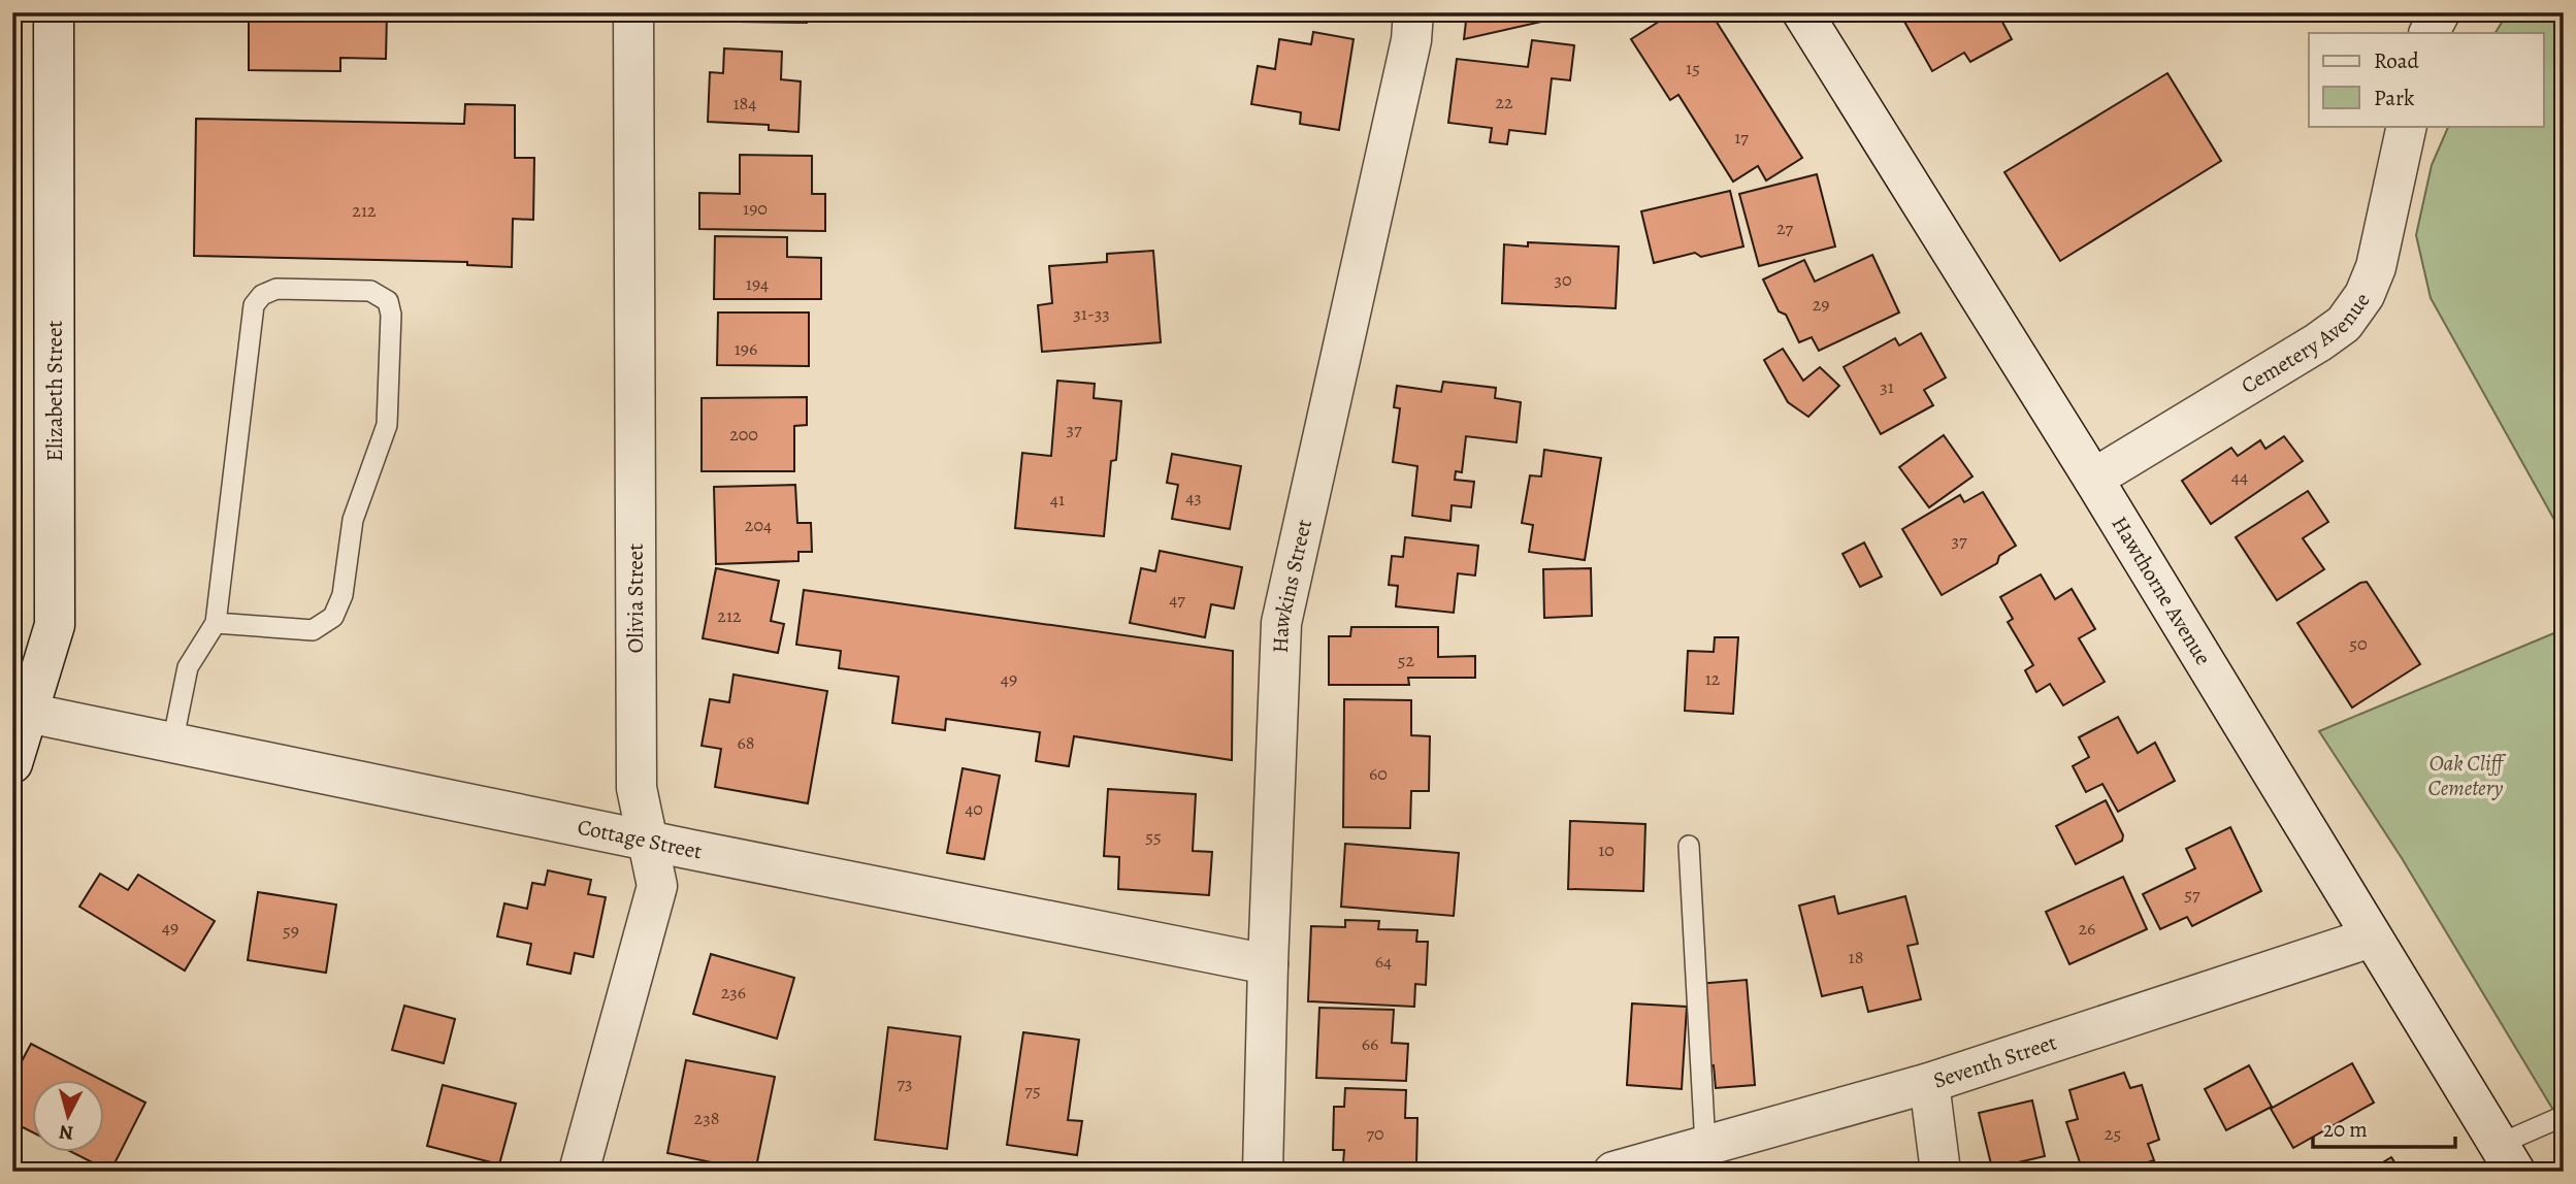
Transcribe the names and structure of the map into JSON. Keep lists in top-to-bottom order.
{
  "streets": {
    "street": [
      "Cemetery Avenue",
      "Elizabeth Street",
      "Hawkins Street",
      "Hawthorne Avenue",
      "Olivia Street",
      "Cottage Street",
      "Seventh Street"
    ]
  },
  "crossings": [
    ["Cemetery Avenue", "Hawthorne Avenue"],
    ["Elizabeth Street", "Cottage Street"],
    ["Hawkins Street", "Cottage Street"],
    ["Hawthorne Avenue", "Seventh Street"],
    ["Olivia Street", "Cottage Street"]
  ],
  "parks": ["Oak Cliff Cemetery"],
  "house_numbers": [
    "15",
    "22",
    "184",
    "17",
    "190",
    "212",
    "27",
    "30",
    "194",
    "29",
    "31-33",
    "196",
    "31",
    "37",
    "200",
    "44",
    "43",
    "41",
    "204",
    "37",
    "47",
    "212",
    "50",
    "52",
    "49",
    "12",
    "68",
    "60",
    "40",
    "55",
    "10",
    "57",
    "49",
    "26",
    "59",
    "18",
    "64",
    "236",
    "66",
    "73",
    "75",
    "238",
    "70",
    "25"
  ],
  "legend": ["Road", "Park"],
  "scale_bar": "20 m",
  "north": "bottom"
}
